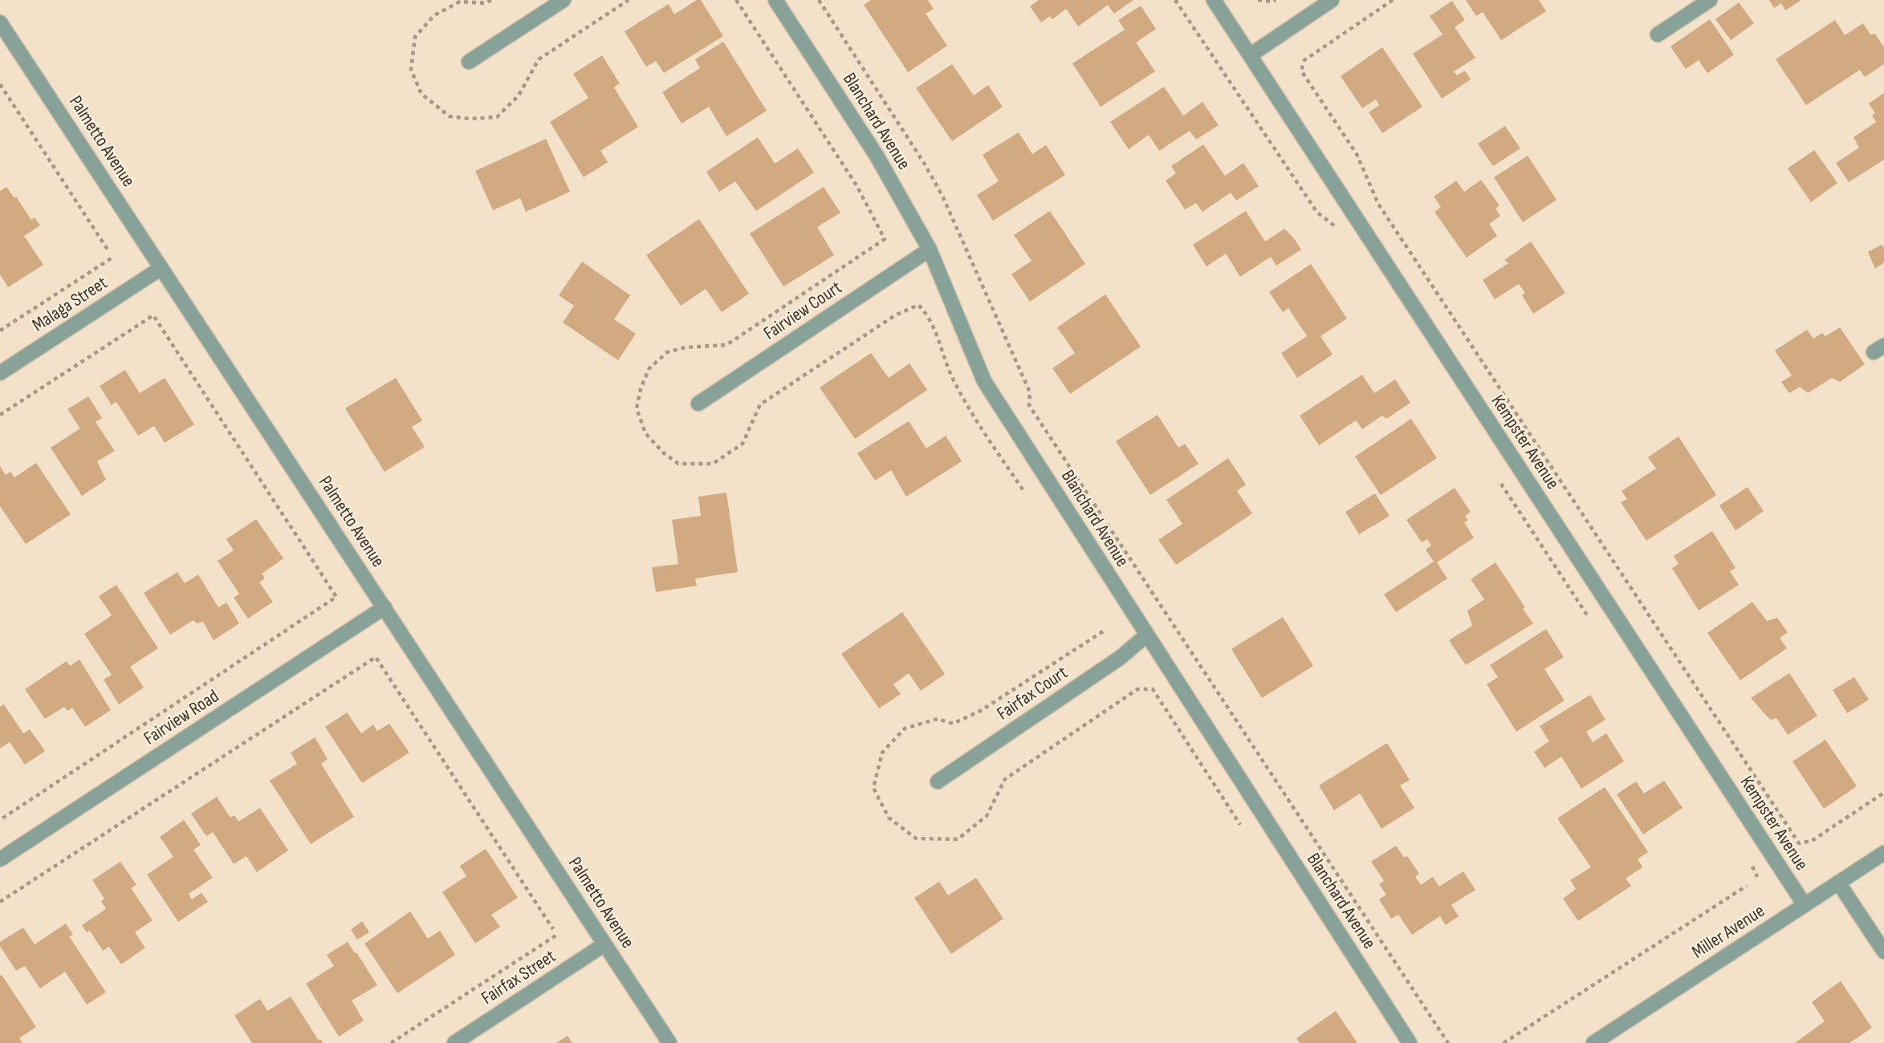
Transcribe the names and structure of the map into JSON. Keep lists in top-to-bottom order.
{
  "streets": {
    "street": [
      "Blanchard Avenue",
      "Palmetto Avenue",
      "Malaga Street",
      "Fairview Court",
      "Kempster Avenue",
      "Fairfax Court",
      "Fairview Road",
      "Miller Avenue",
      "Fairfax Street"
    ]
  },
  "crossings": [
    ["Blanchard Avenue", "Fairview Court"],
    ["Blanchard Avenue", "Fairfax Court"],
    ["Palmetto Avenue", "Malaga Street"],
    ["Palmetto Avenue", "Fairview Road"],
    ["Palmetto Avenue", "Fairfax Street"],
    ["Kempster Avenue", "Miller Avenue"]
  ]
}
